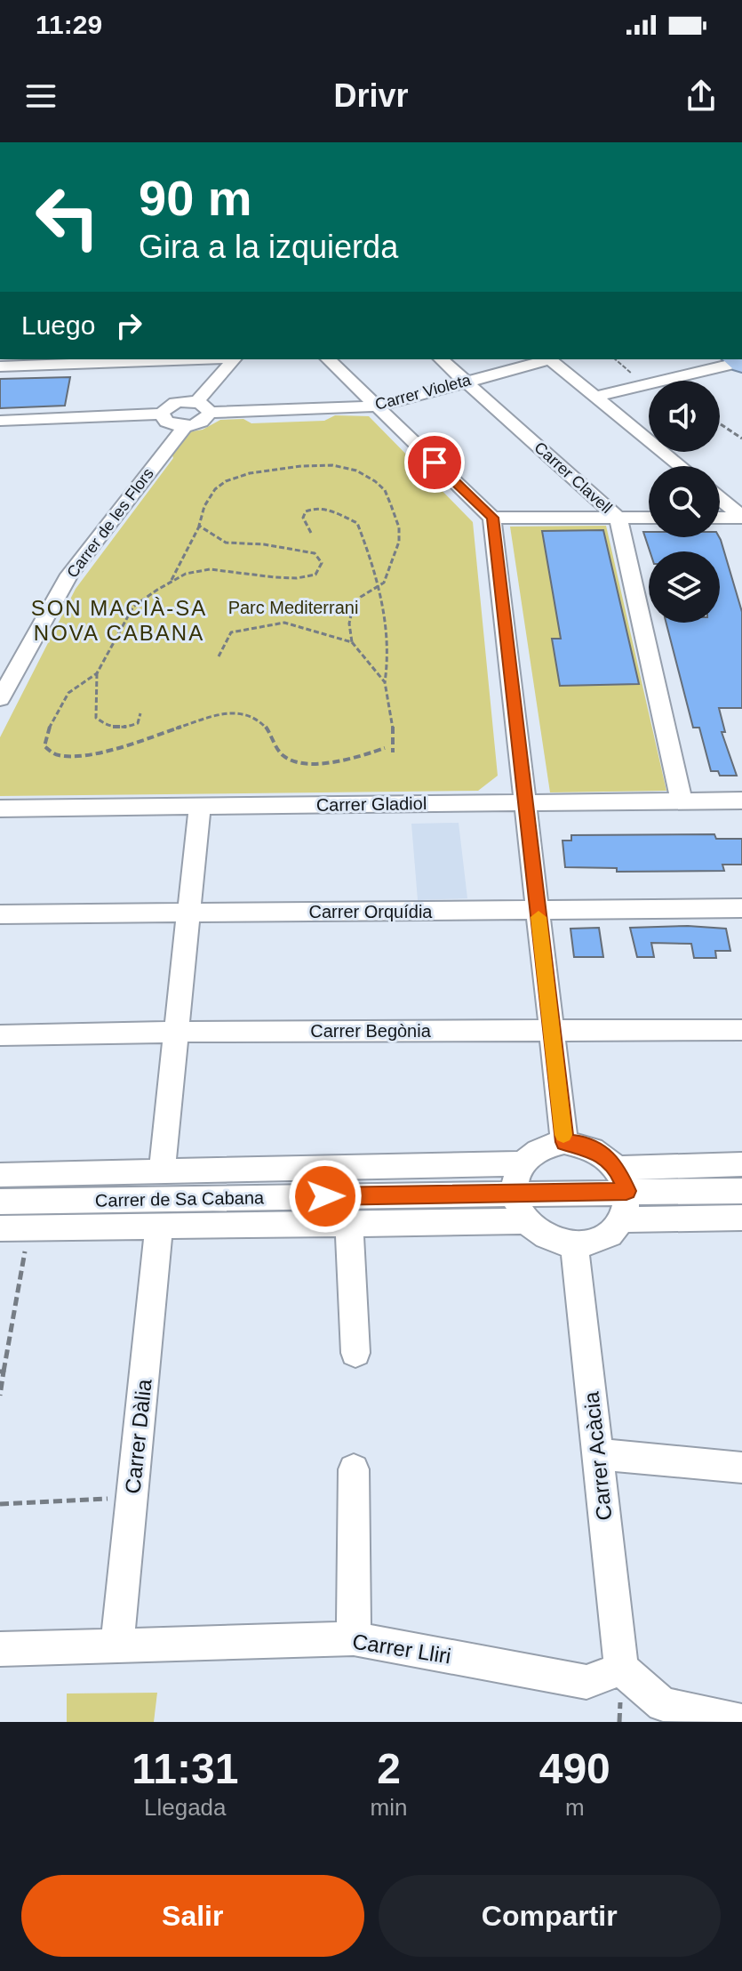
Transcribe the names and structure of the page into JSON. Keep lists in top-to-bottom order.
{
  "streets": {
    "street": [
      "Carrer Violeta",
      "Carrer Clavell",
      "Carrer de les Flors",
      "Carrer Gladiol",
      "Carrer Orquídia",
      "Carrer Begònia",
      "Carrer de Sa Cabana",
      "Carrer Dàlia",
      "Carrer Acàcia",
      "Carrer Lliri"
    ]
  },
  "crossings": [
    ["Carrer Violeta", "Carrer Clavell"],
    ["Carrer Clavell", "Carrer Gladiol"],
    ["Carrer Dàlia", "Carrer Lliri"],
    ["Carrer Acàcia", "Carrer Lliri"]
  ],
  "districts": ["SON MACIÀ-SA NOVA CABANA"],
  "parks": ["Parc Mediterrani"],
  "page": {
    "status": "11:29",
    "header": "Drivr",
    "turn": ["90 m", "Gira a la izquierda"],
    "then": "Luego",
    "eta": [
      "11:31",
      "Llegada",
      "2",
      "min",
      "490",
      "m"
    ],
    "buttons": ["Salir", "Compartir"]
  }
}
